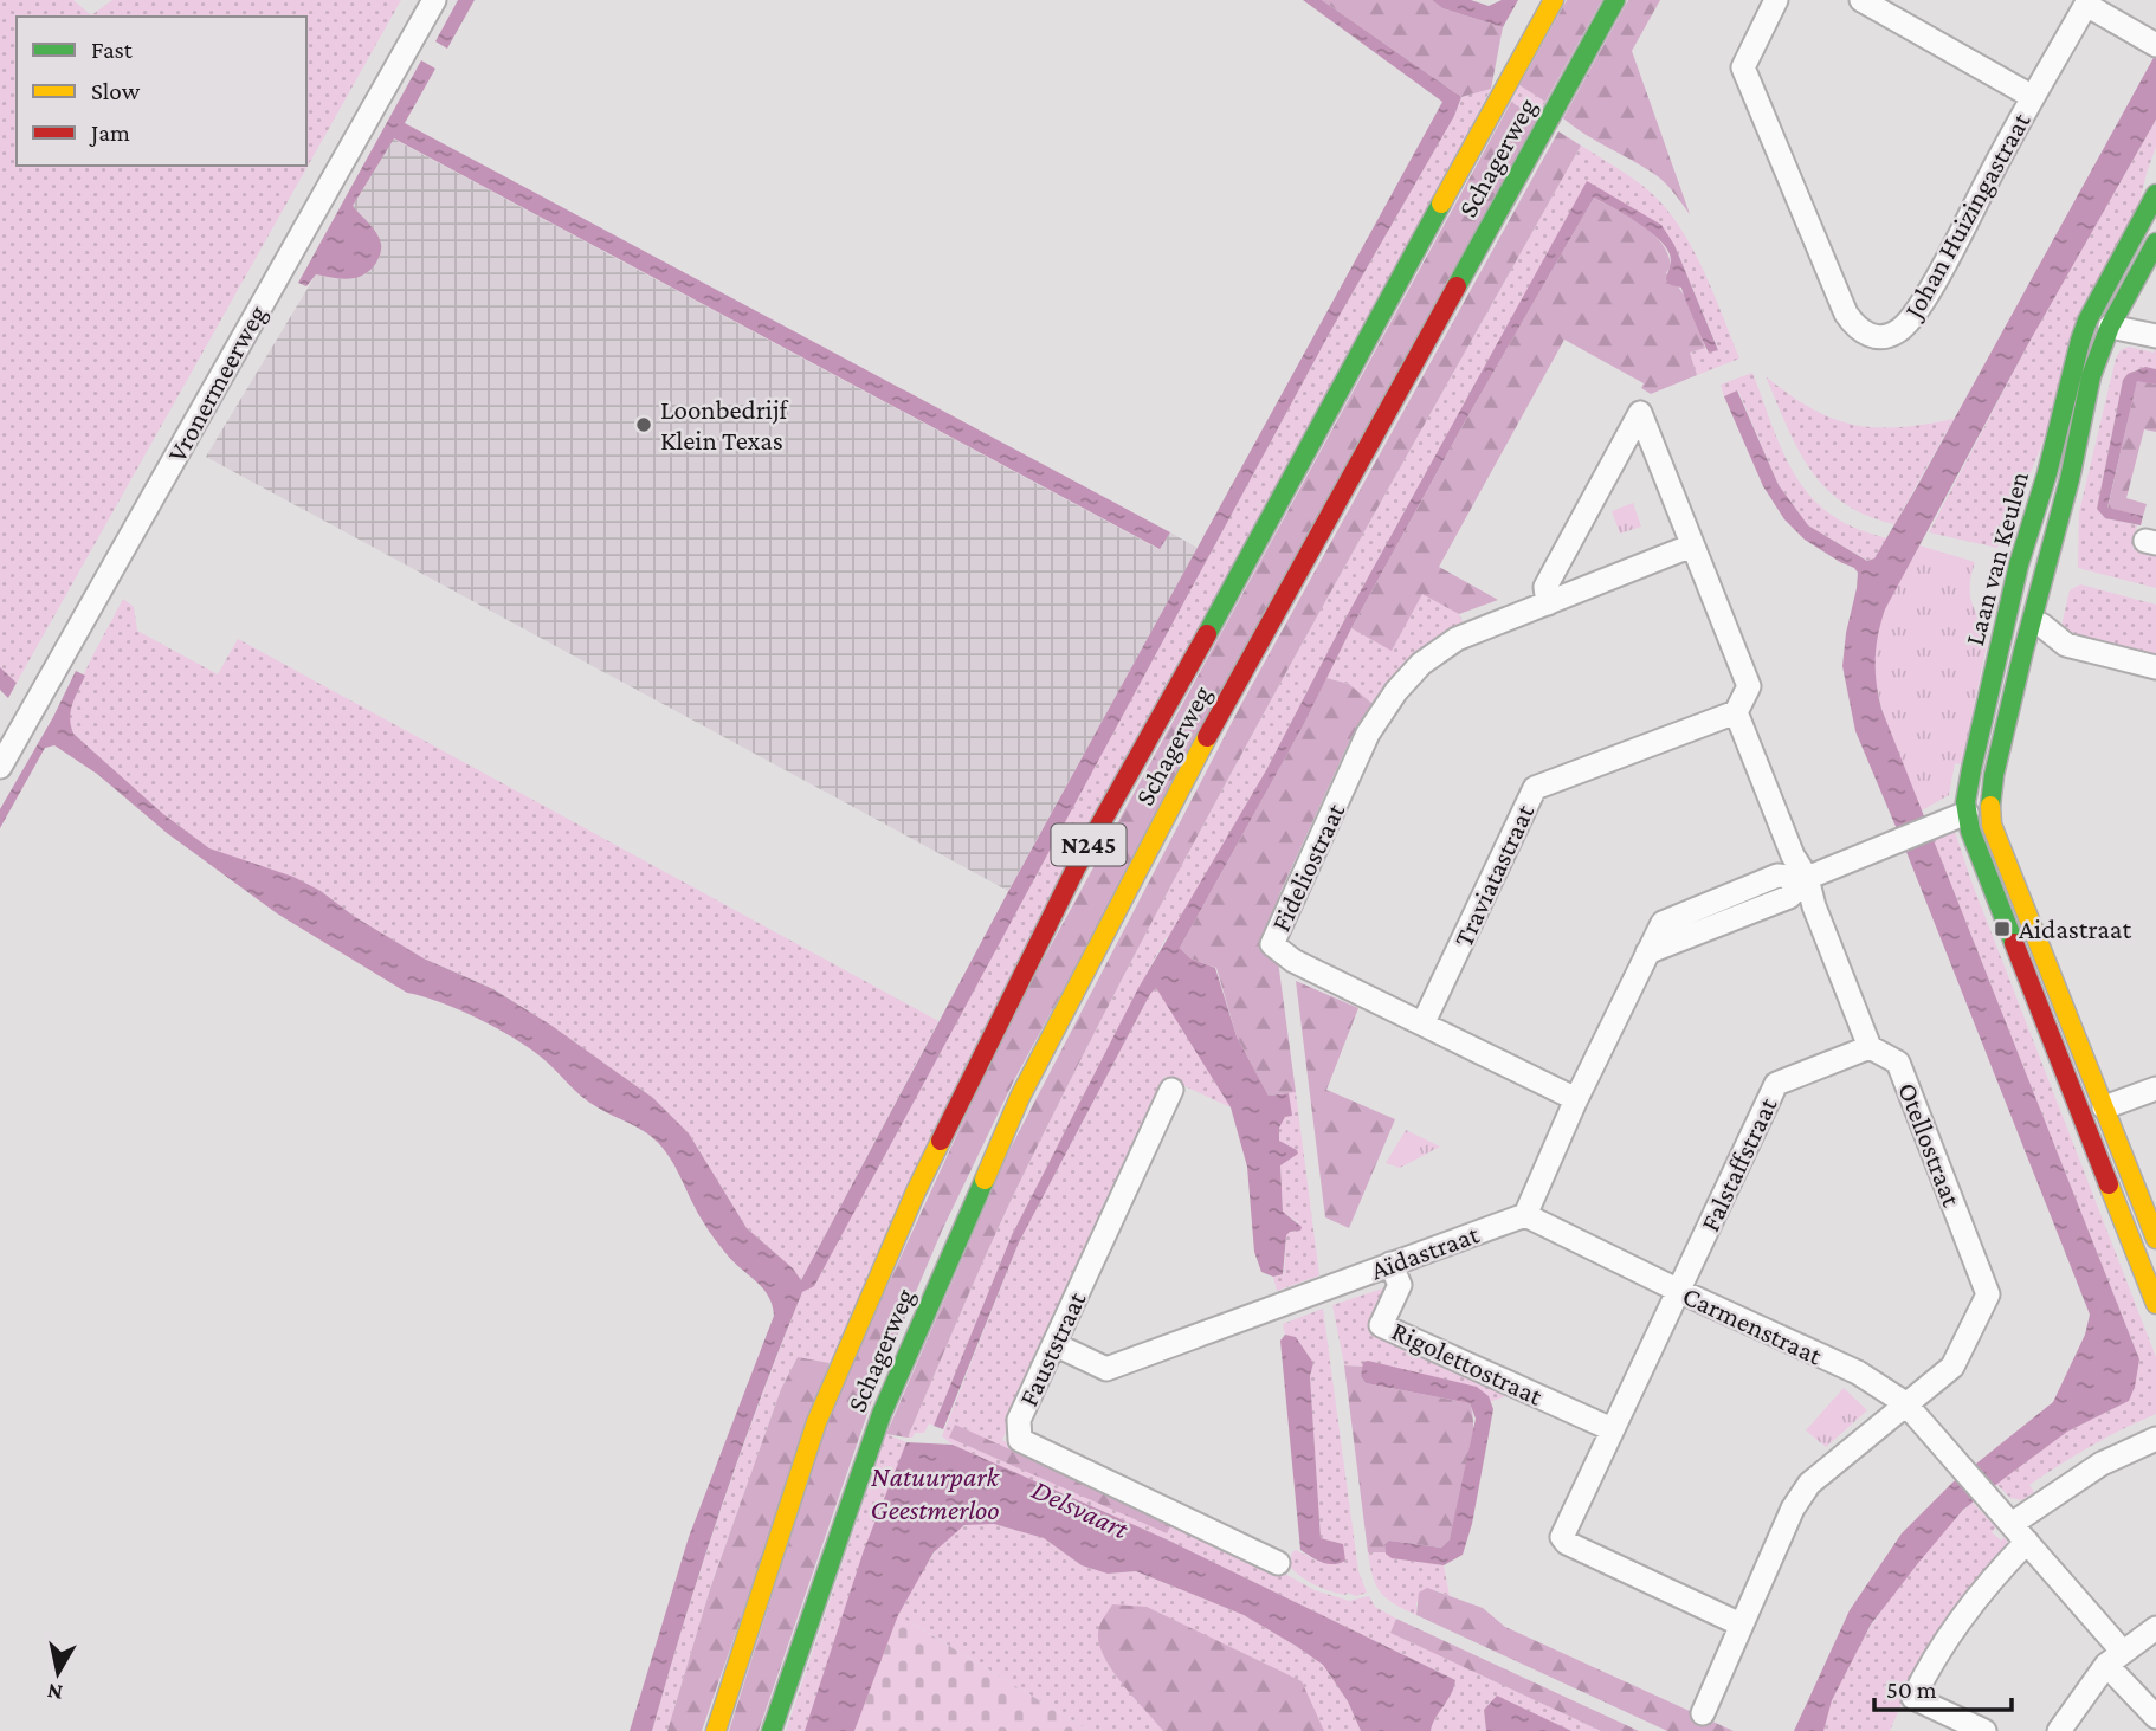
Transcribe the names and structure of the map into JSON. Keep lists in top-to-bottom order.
{
  "streets": {
    "main road": ["Schagerweg", "Laan van Keulen", "N245"],
    "street": [
      "Johan Huizingastraat",
      "Vronermeerweg",
      "Fideliostraat",
      "Traviatastraat",
      "Otellostraat",
      "Falstaffstraat",
      "Aïdastraat",
      "Carmenstraat",
      "Fauststraat",
      "Rigolettostraat"
    ]
  },
  "crossings": [
    ["Fideliostraat", "Traviatastraat"],
    ["Otellostraat", "Falstaffstraat"],
    ["Otellostraat", "Carmenstraat"],
    ["Falstaffstraat", "Carmenstraat"],
    ["Aïdastraat", "Carmenstraat"],
    ["Aïdastraat", "Fauststraat"],
    ["Aïdastraat", "Rigolettostraat"]
  ],
  "water": ["Natuurpark Geestmerloo", "Delsvaart"],
  "places": {
    "other": ["Loonbedrijf Klein Texas"],
    "transit": ["Aidastraat"]
  },
  "legend": ["Fast", "Slow", "Jam"],
  "scale_bar": "50 m",
  "north": "bottom"
}
